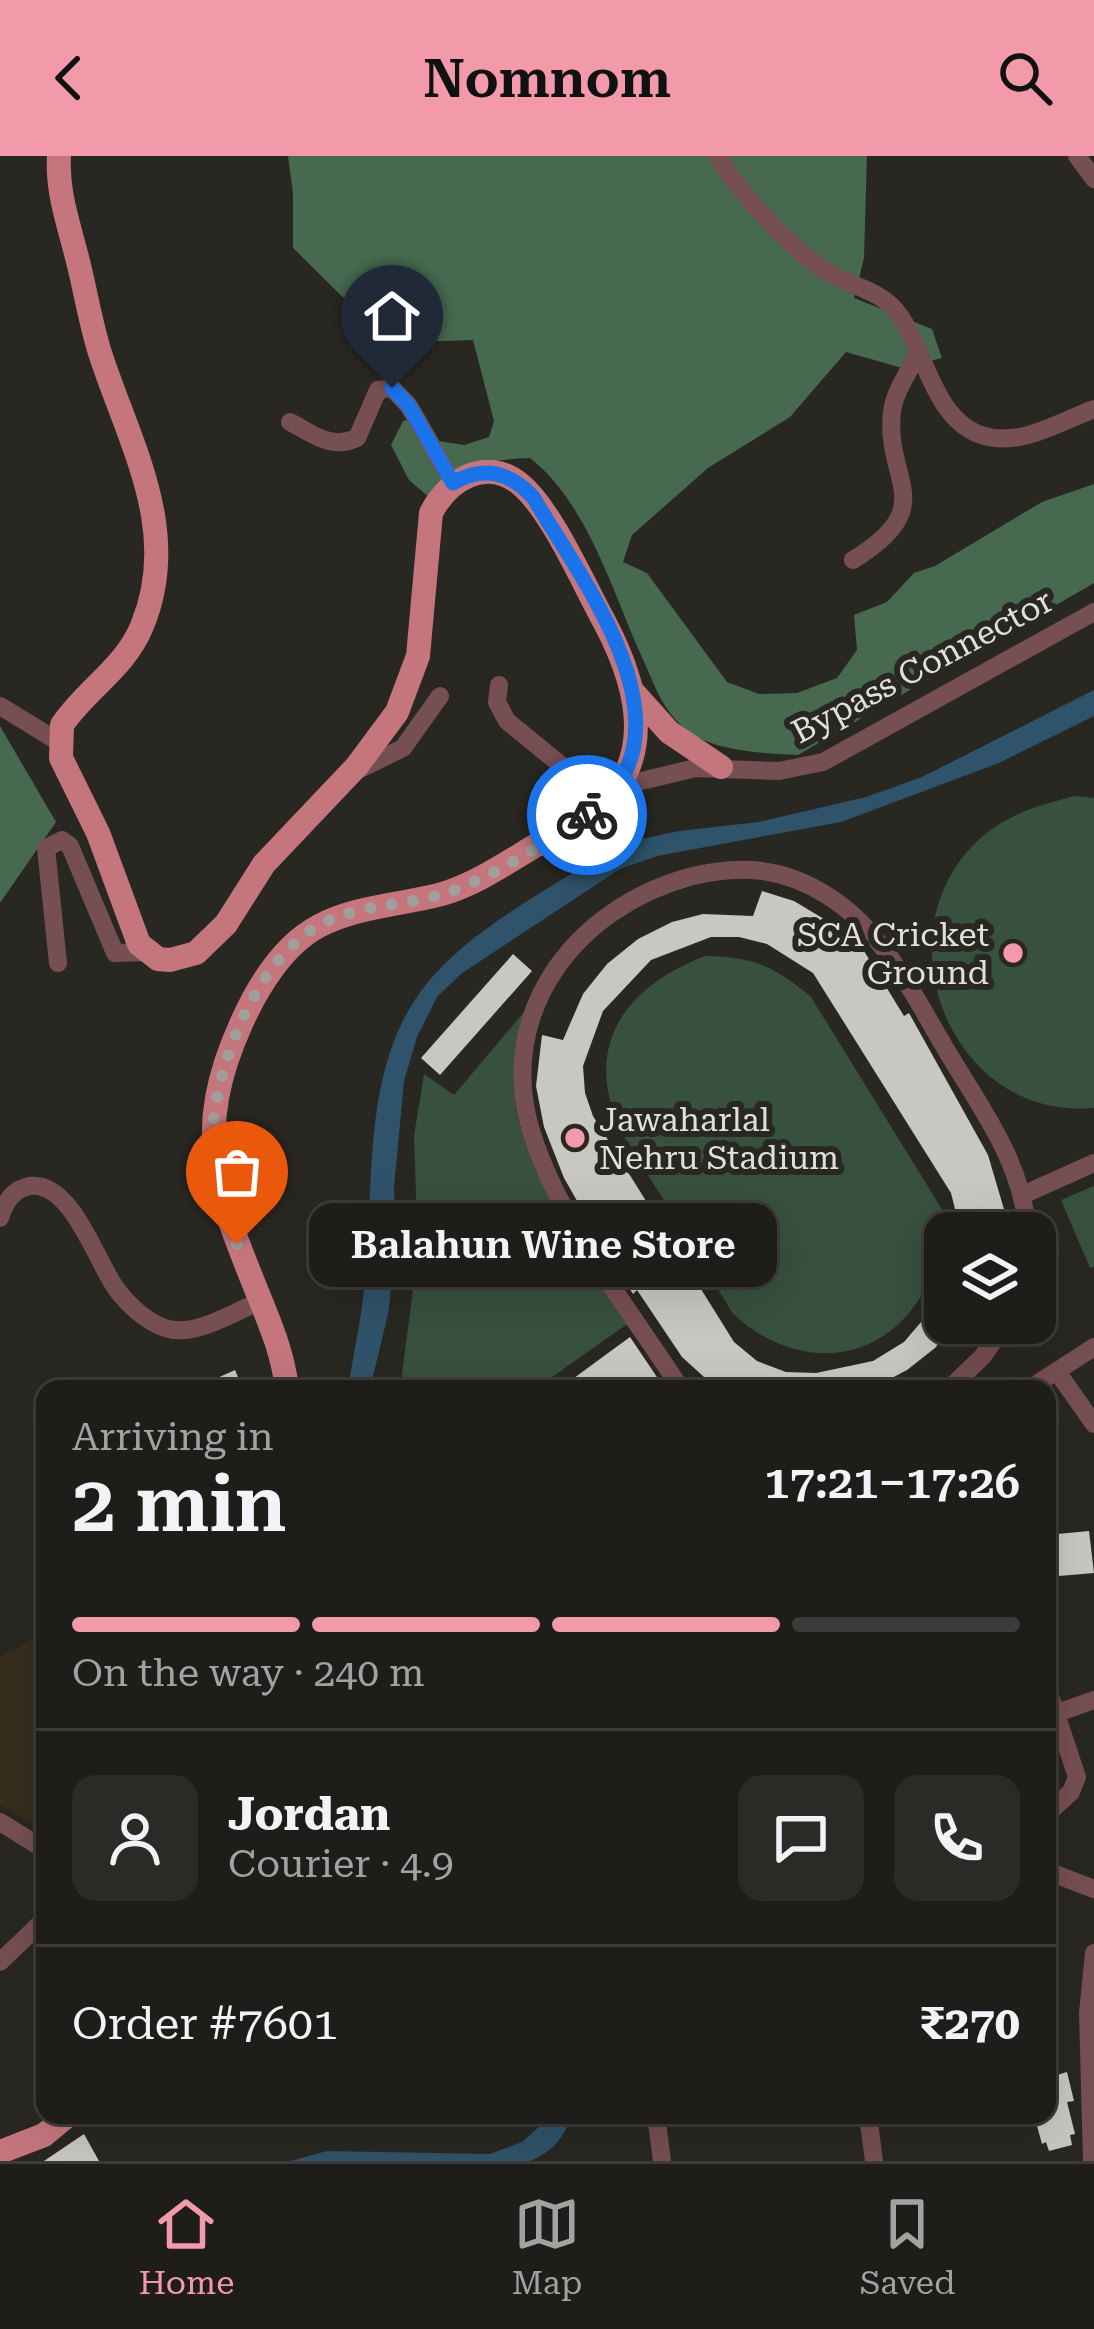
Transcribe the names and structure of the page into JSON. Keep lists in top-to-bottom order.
{
  "streets": {
    "main road": ["Bypass Connector"]
  },
  "places": ["SCA Cricket Ground", "Jawaharlal Nehru Stadium", "Balahun Wine Store"],
  "page": {
    "header": "Nomnom",
    "bubble": "Balahun Wine Store",
    "heading": ["2 min", "Arriving in", "17:21–17:26"],
    "panel": [
      "Jordan",
      "Courier · 4.9",
      "Order #7601",
      "₹270"
    ],
    "bar": "On the way · 240 m",
    "tabs": ["Home", "Map", "Saved"]
  }
}
